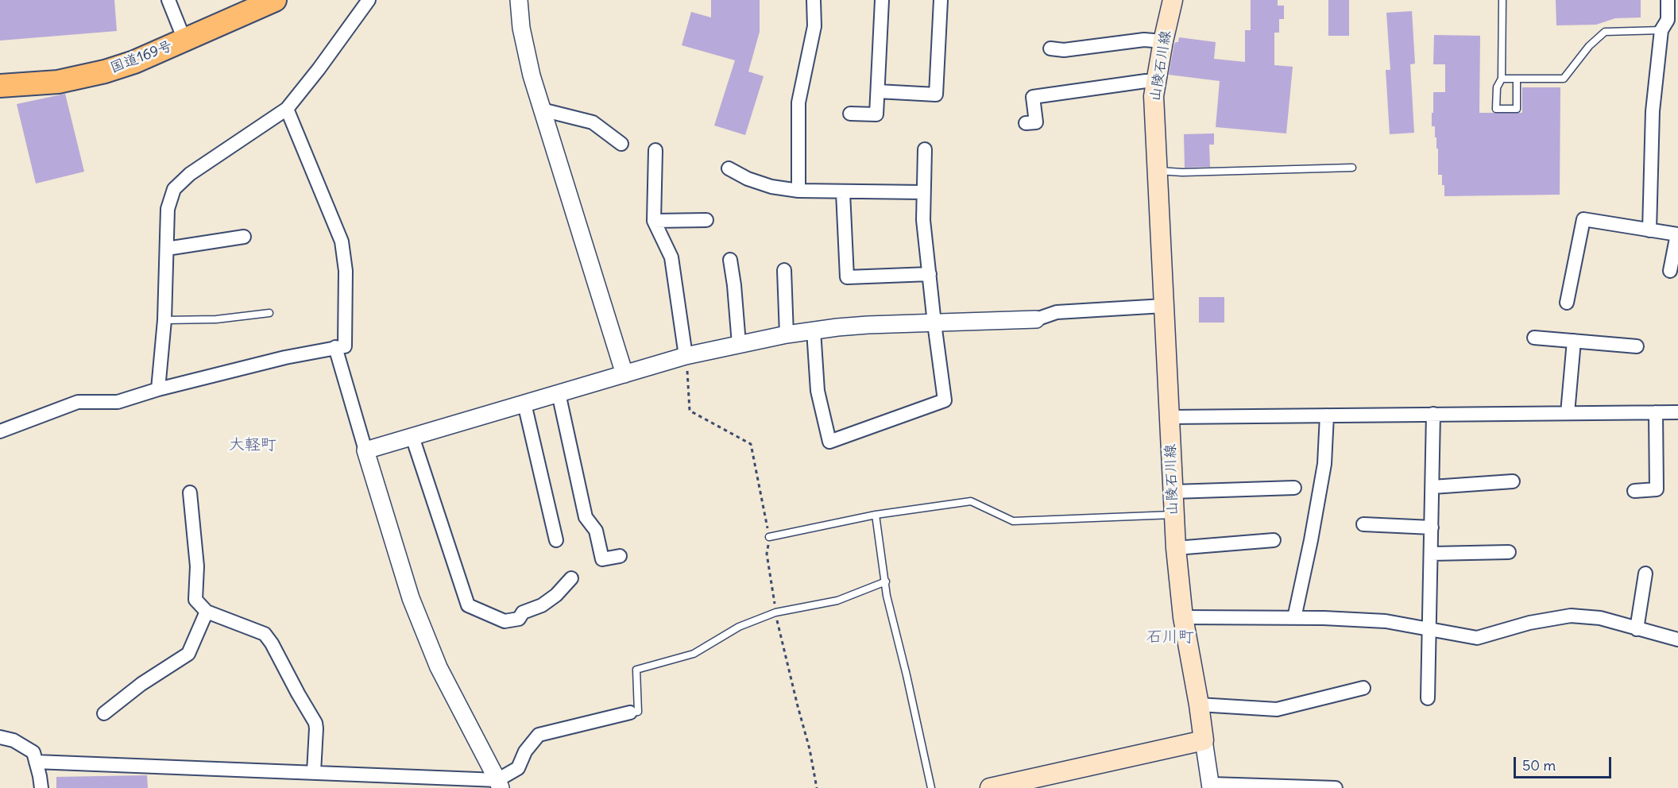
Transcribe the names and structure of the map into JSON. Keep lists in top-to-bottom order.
{
  "streets": {
    "highway": ["国道169号"],
    "main road": ["山陵石川線"]
  },
  "districts": ["大軽町", "石川町"],
  "scale_bar": "50 m"
}
